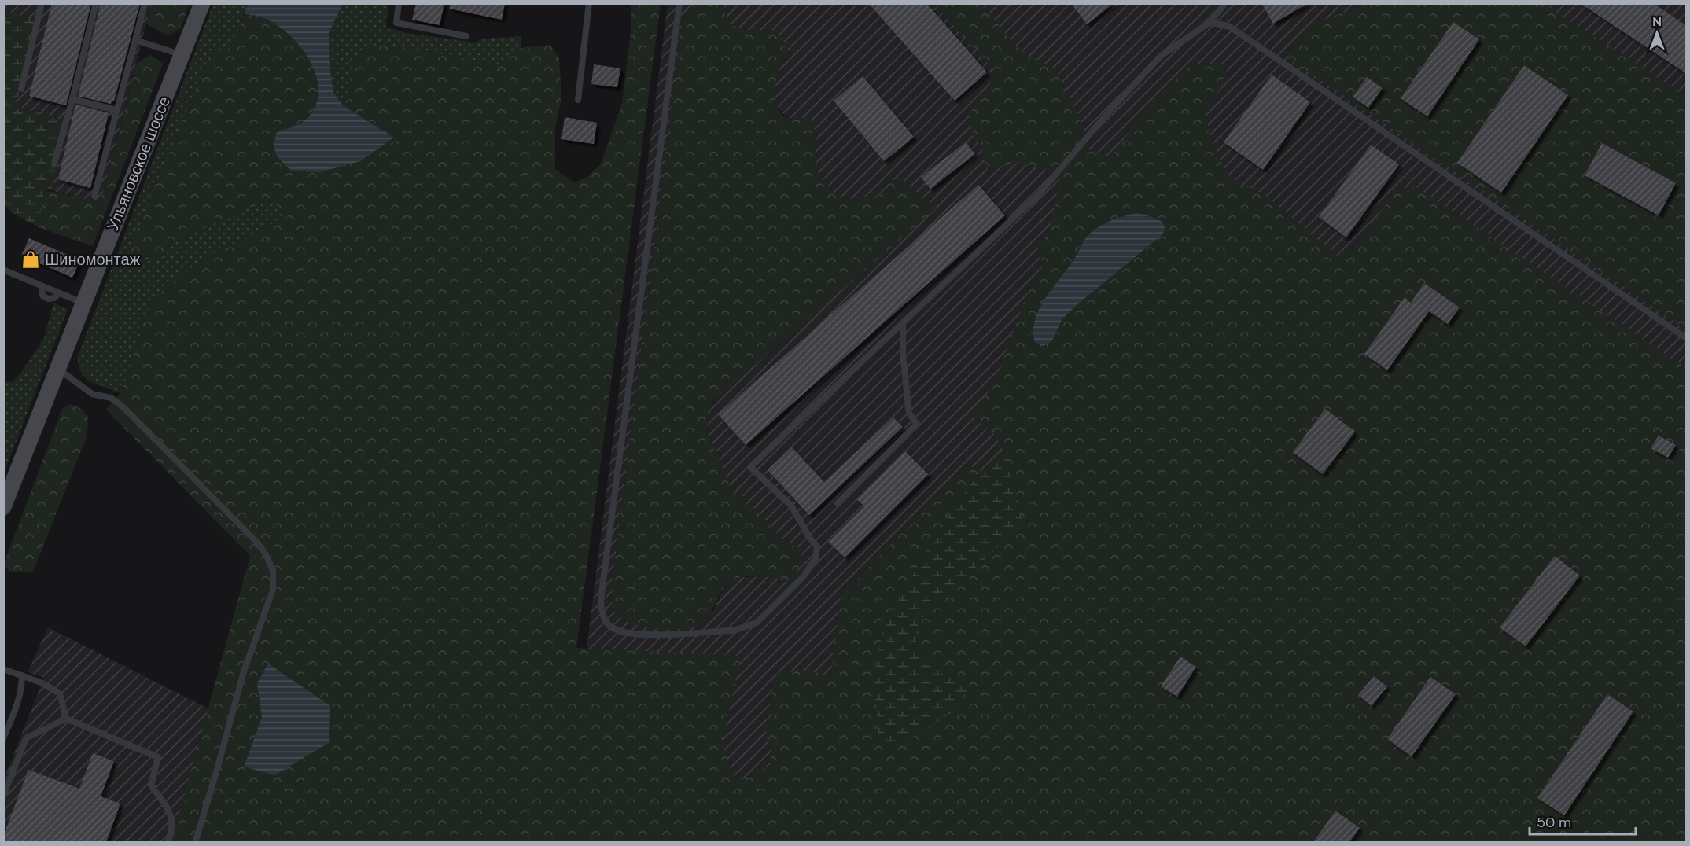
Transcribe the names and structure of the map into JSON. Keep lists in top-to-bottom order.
{
  "streets": {
    "main road": ["Ульяновское шоссе"]
  },
  "places": {
    "shop": ["Шиномонтаж"]
  },
  "scale_bar": "50 m",
  "north": "top"
}
